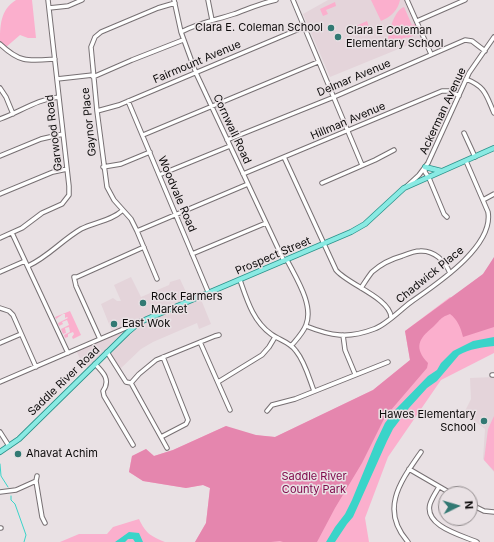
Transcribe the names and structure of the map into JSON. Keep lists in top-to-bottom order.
{
  "streets": {
    "main road": ["Prospect Street", "Saddle River Road"],
    "street": [
      "Fairmount Avenue",
      "Delmar Avenue",
      "Ackerman Avenue",
      "Hillman Avenue",
      "Gaynor Place",
      "Cornwall Road",
      "Garwood Road",
      "Woodvale Road",
      "Chadwick Place"
    ]
  },
  "crossings": [
    ["Fairmount Avenue", "Gaynor Place"],
    ["Fairmount Avenue", "Cornwall Road"],
    ["Fairmount Avenue", "Woodvale Road"],
    ["Delmar Avenue", "Ackerman Avenue"],
    ["Delmar Avenue", "Cornwall Road"],
    ["Ackerman Avenue", "Hillman Avenue"],
    ["Ackerman Avenue", "Prospect Street"],
    ["Hillman Avenue", "Cornwall Road"],
    ["Gaynor Place", "Cornwall Road"],
    ["Cornwall Road", "Prospect Street"],
    ["Cornwall Road", "Chadwick Place"],
    ["Woodvale Road", "Prospect Street"],
    ["Prospect Street", "Chadwick Place"],
    ["Prospect Street", "Saddle River Road"]
  ],
  "parks": ["Saddle River County Park"],
  "places": [
    "Clara E. Coleman School",
    "Clara E Coleman Elementary School",
    "Rock Farmers Market",
    "East Wok",
    "Hawes Elementary School",
    "Ahavat Achim"
  ],
  "north": "right"
}
